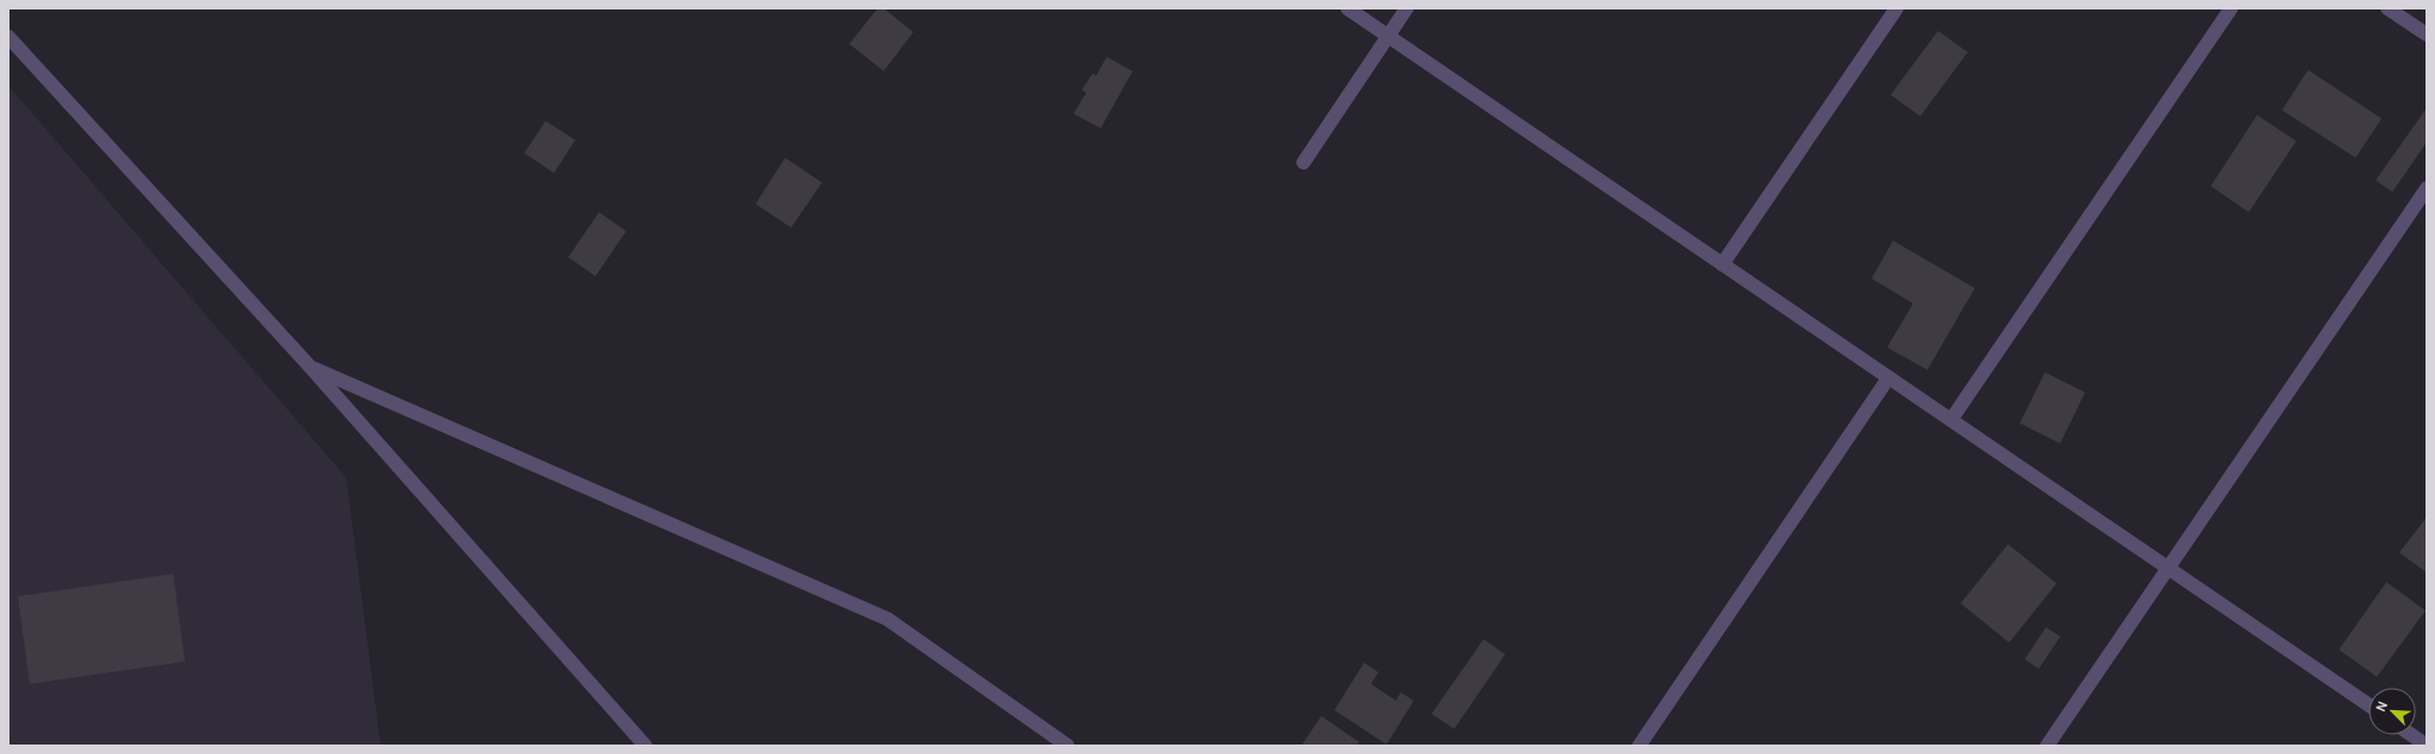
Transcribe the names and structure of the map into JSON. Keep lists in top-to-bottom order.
{
  "north": "top left"
}
